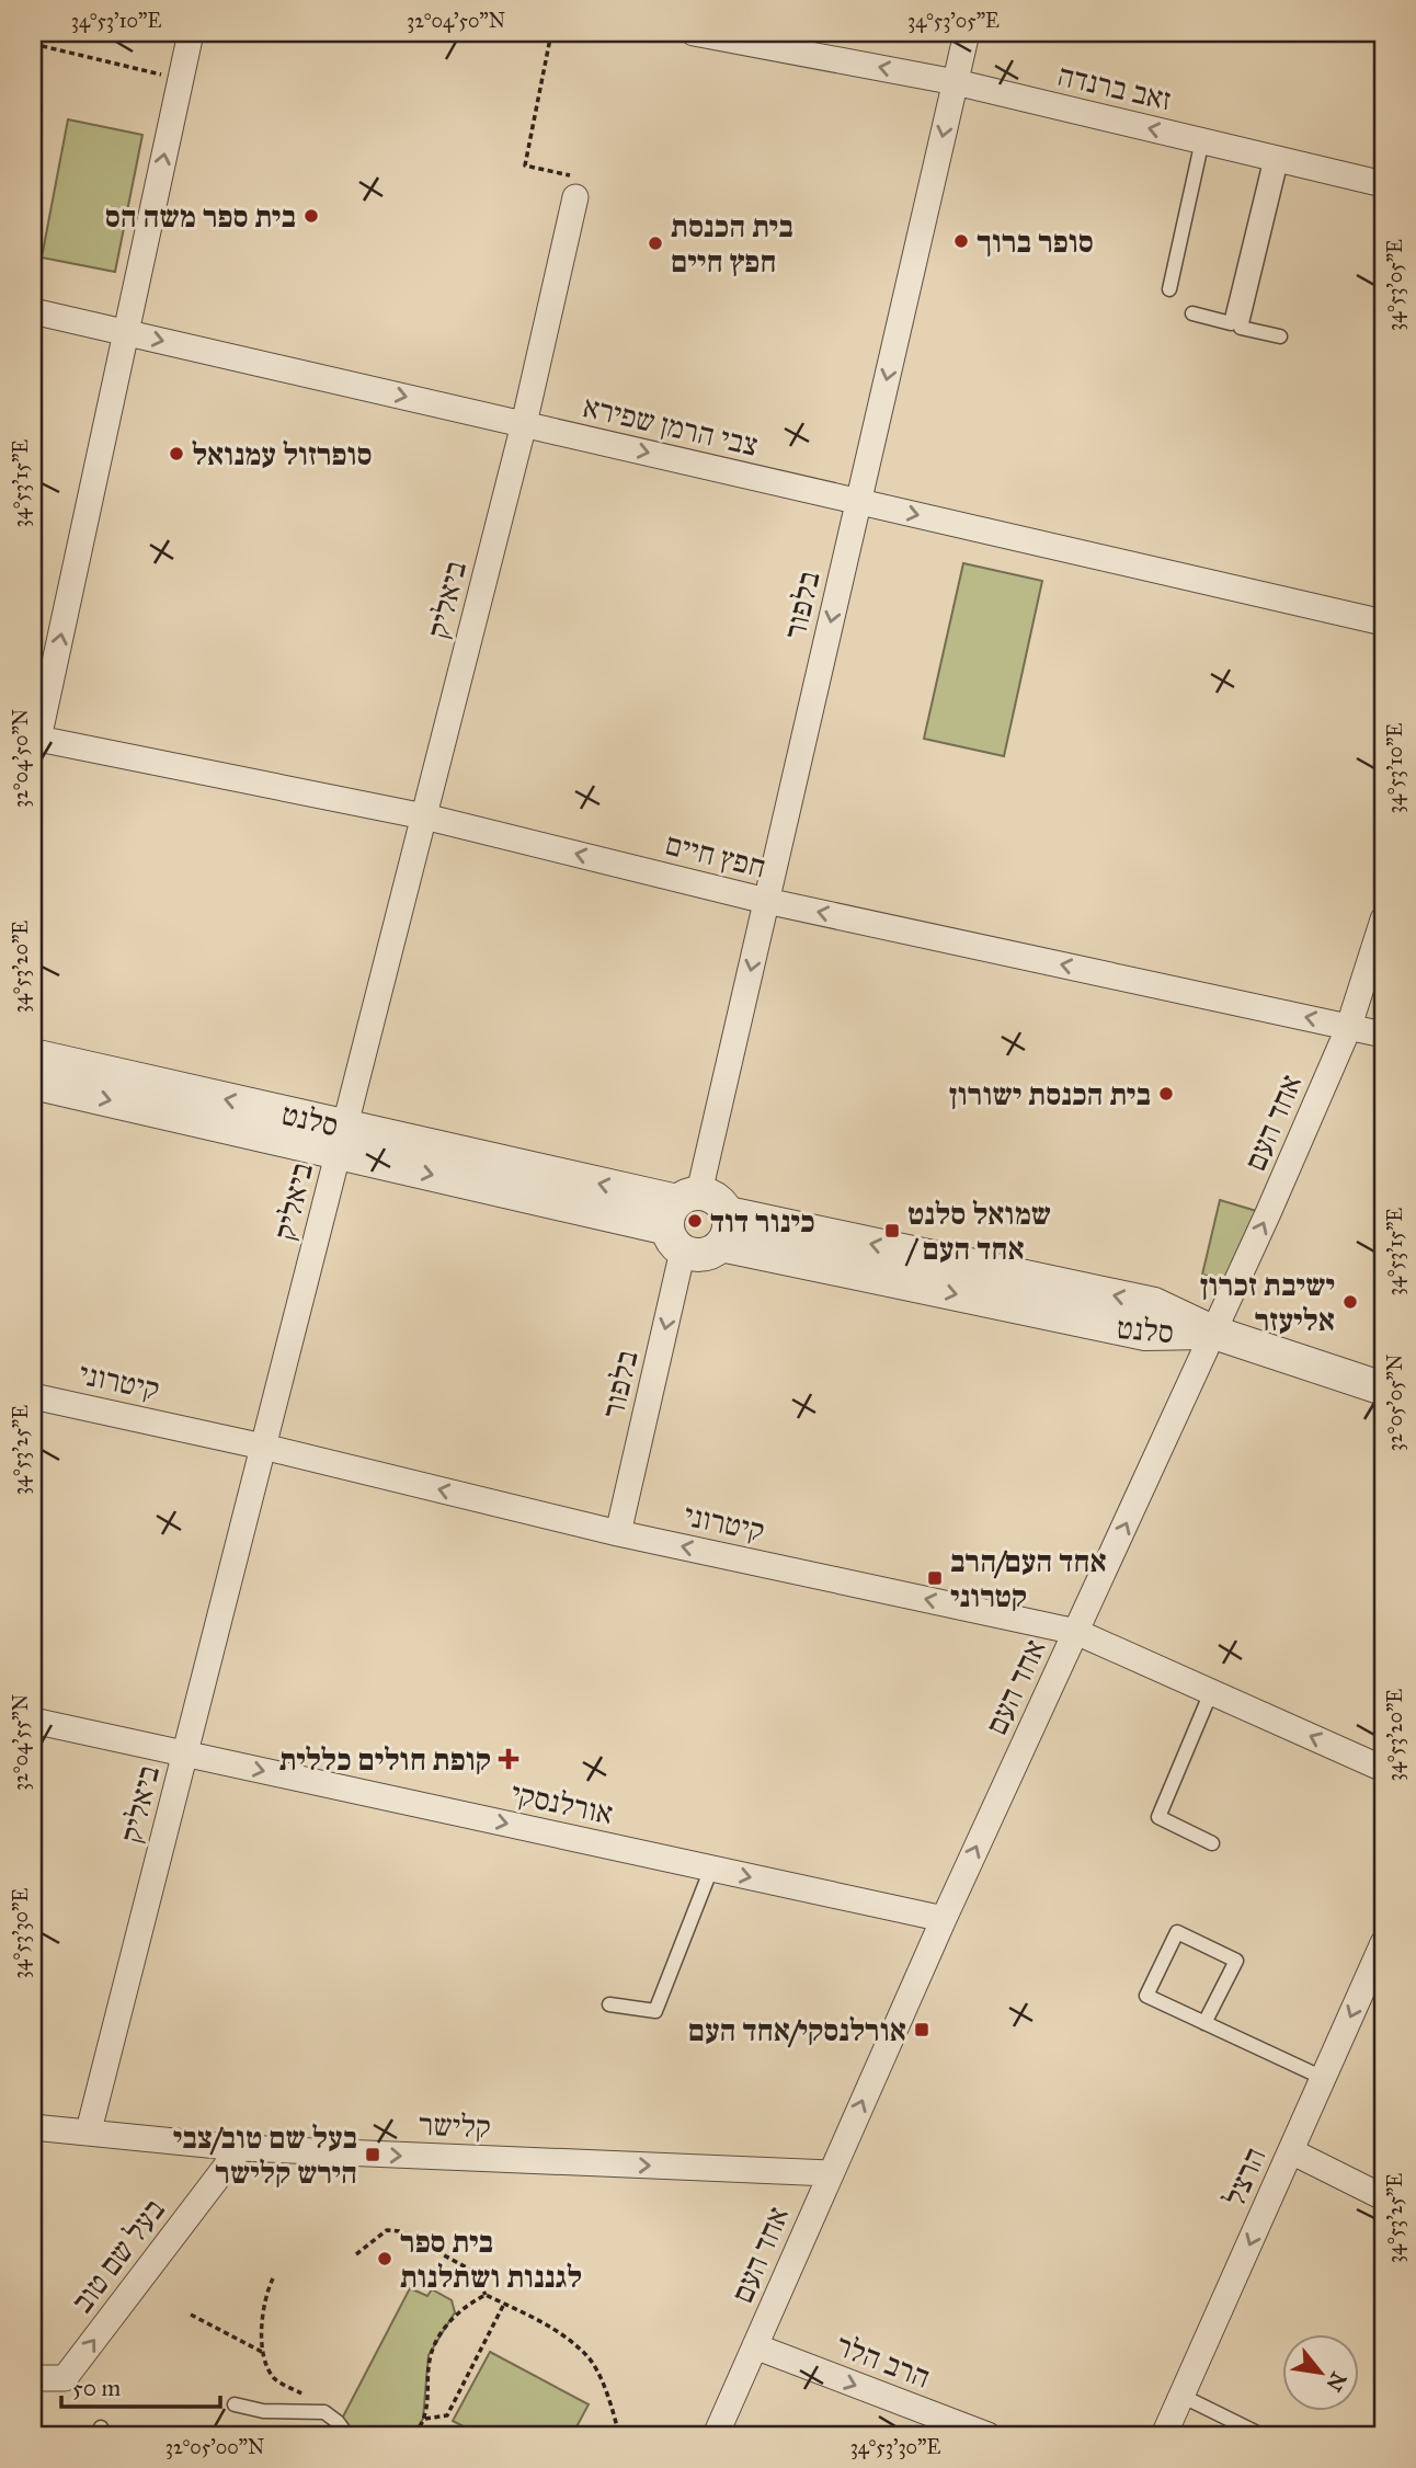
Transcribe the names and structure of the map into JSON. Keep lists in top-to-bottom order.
{
  "streets": {
    "street": [
      "זאב ברנדה",
      "צבי הרמן שפירא",
      "ביאליק",
      "בלפור",
      "חפץ חיים",
      "סלנט",
      "אחד העם",
      "קיטרוני",
      "אורלנסקי",
      "קלישר",
      "הרצל",
      "בעל שם טוב",
      "הרב הלר"
    ]
  },
  "crossings": [
    ["זאב ברנדה", "בלפור"],
    ["צבי הרמן שפירא", "ביאליק"],
    ["צבי הרמן שפירא", "בלפור"],
    ["ביאליק", "חפץ חיים"],
    ["ביאליק", "סלנט"],
    ["ביאליק", "קיטרוני"],
    ["ביאליק", "אורלנסקי"],
    ["ביאליק", "קלישר"],
    ["בלפור", "חפץ חיים"],
    ["בלפור", "סלנט"],
    ["בלפור", "קיטרוני"],
    ["חפץ חיים", "אחד העם"],
    ["סלנט", "אחד העם"],
    ["אחד העם", "קיטרוני"],
    ["אחד העם", "אורלנסקי"],
    ["אחד העם", "קלישר"],
    ["אחד העם", "הרב הלר"],
    ["קלישר", "בעל שם טוב"]
  ],
  "one_way": [
    "זאב ברנדה",
    "צבי הרמן שפירא",
    "בלפור",
    "חפץ חיים",
    "אחד העם",
    "קיטרוני",
    "אורלנסקי",
    "קלישר",
    "הרצל",
    "בעל שם טוב",
    "הרב הלר"
  ],
  "places": {
    "other": [
      "בית ספר משה הס",
      "סופר ברוך",
      "בית הכנסת חפץ חיים",
      "סופרזול עמנואל",
      "בית הכנסת ישורון",
      "כינור דוד",
      "ישיבת זכרון אליעזר",
      "בית ספר לגננות ושתלנות"
    ],
    "transit": [
      "שמואל סלנט / אחד העם",
      "אחד העם/הרב קטרוני",
      "אורלנסקי/אחד העם",
      "בעל שם טוב/צבי הירש קלישר"
    ],
    "health": ["קופת חולים כללית"]
  },
  "scale_bar": "50 m",
  "north": "bottom right",
  "coordinates": [
    "34°53'10\"E",
    "32°04'50\"N",
    "34°53'05\"E",
    "34°53'15\"E",
    "34°53'20\"E",
    "32°05'05\"N",
    "34°53'25\"E",
    "32°04'55\"N",
    "34°53'30\"E",
    "32°05'00\"N"
  ]
}
